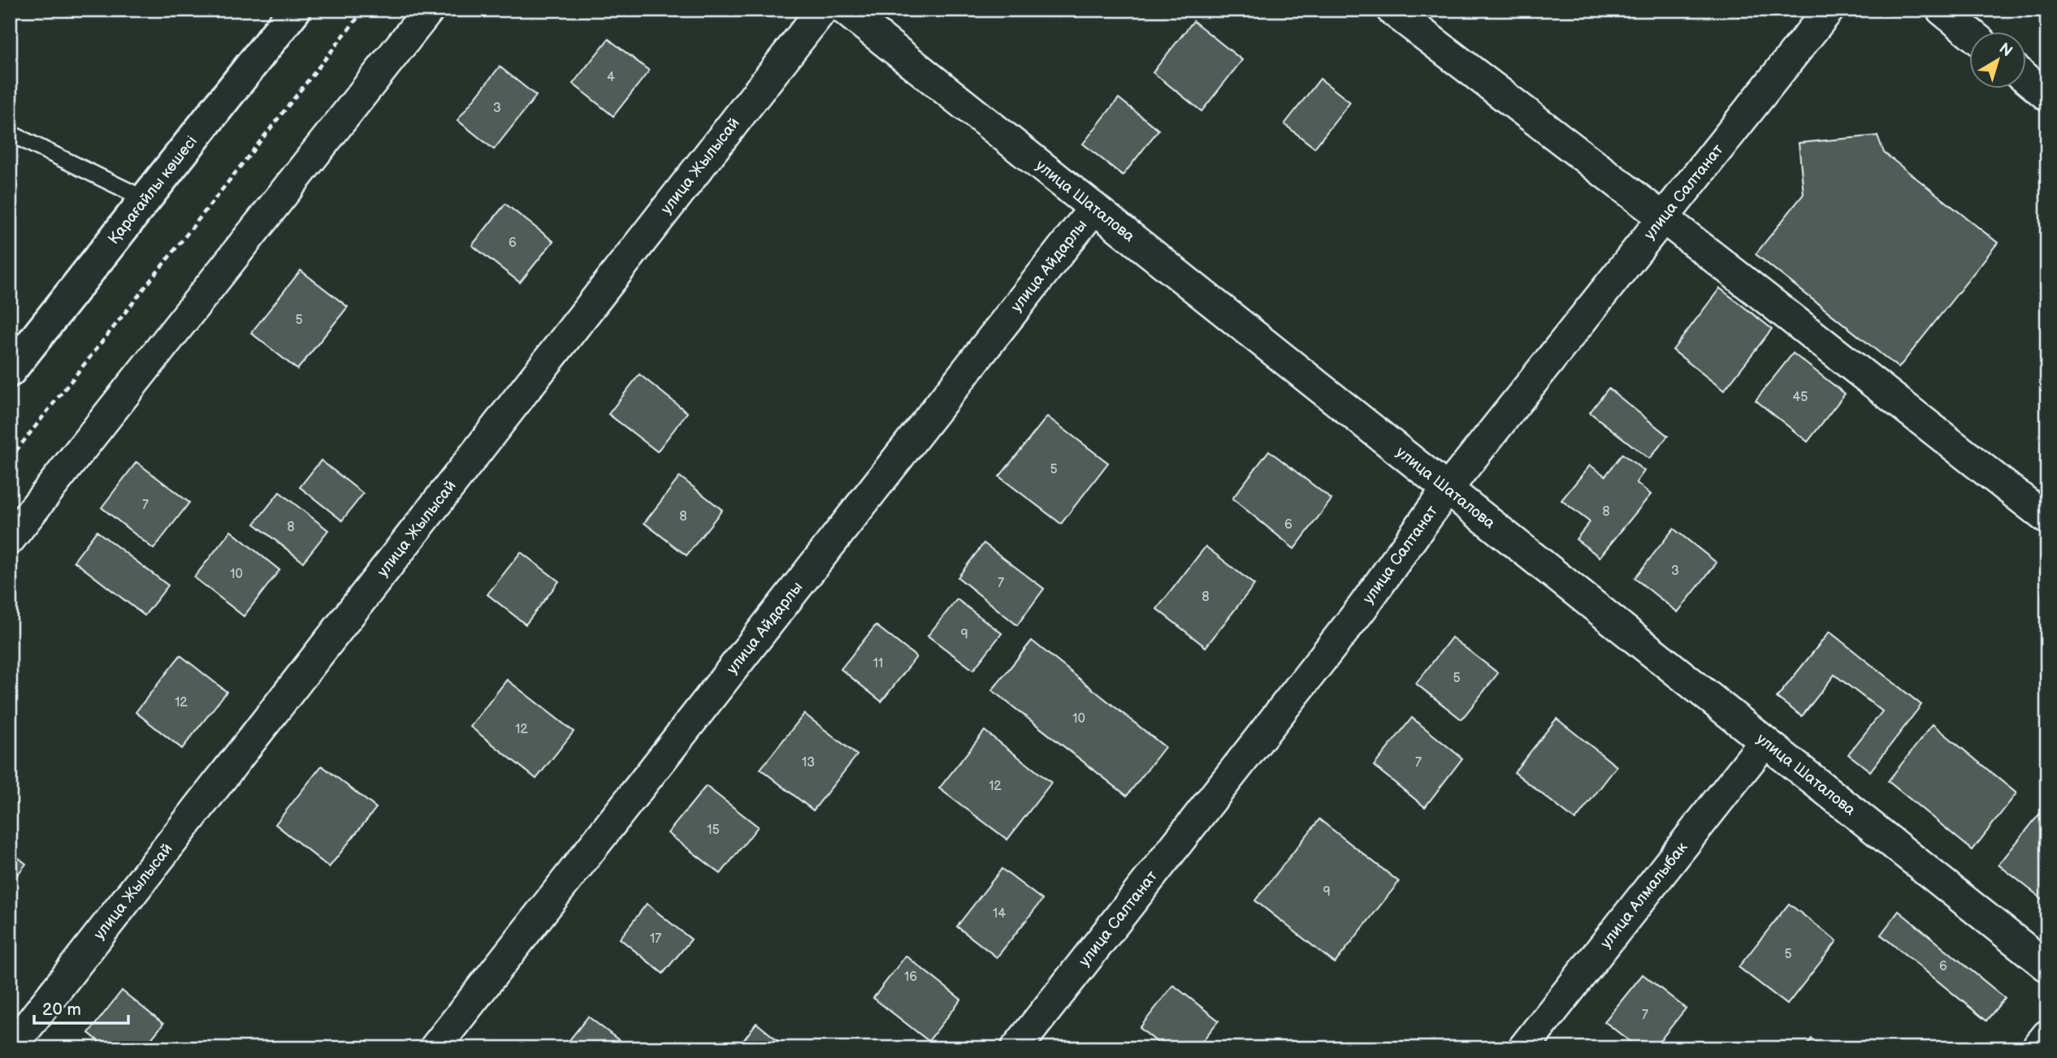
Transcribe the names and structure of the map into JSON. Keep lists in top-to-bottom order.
{
  "streets": {
    "street": [
      "улица Жылысай",
      "Қарағайлы көшесі",
      "улица Салтанат",
      "улица Шаталова",
      "улица Айдарлы",
      "улица Алмалыбак"
    ]
  },
  "crossings": [
    ["улица Салтанат", "улица Шаталова"],
    ["улица Шаталова", "улица Айдарлы"],
    ["улица Шаталова", "улица Алмалыбак"]
  ],
  "house_numbers": [
    "4",
    "3",
    "6",
    "5",
    "45",
    "5",
    "7",
    "8",
    "8",
    "6",
    "8",
    "3",
    "10",
    "7",
    "8",
    "9",
    "11",
    "5",
    "12",
    "10",
    "12",
    "13",
    "7",
    "12",
    "15",
    "9",
    "14",
    "17",
    "5",
    "6",
    "16",
    "7"
  ],
  "scale_bar": "20 m",
  "north": "top right"
}
